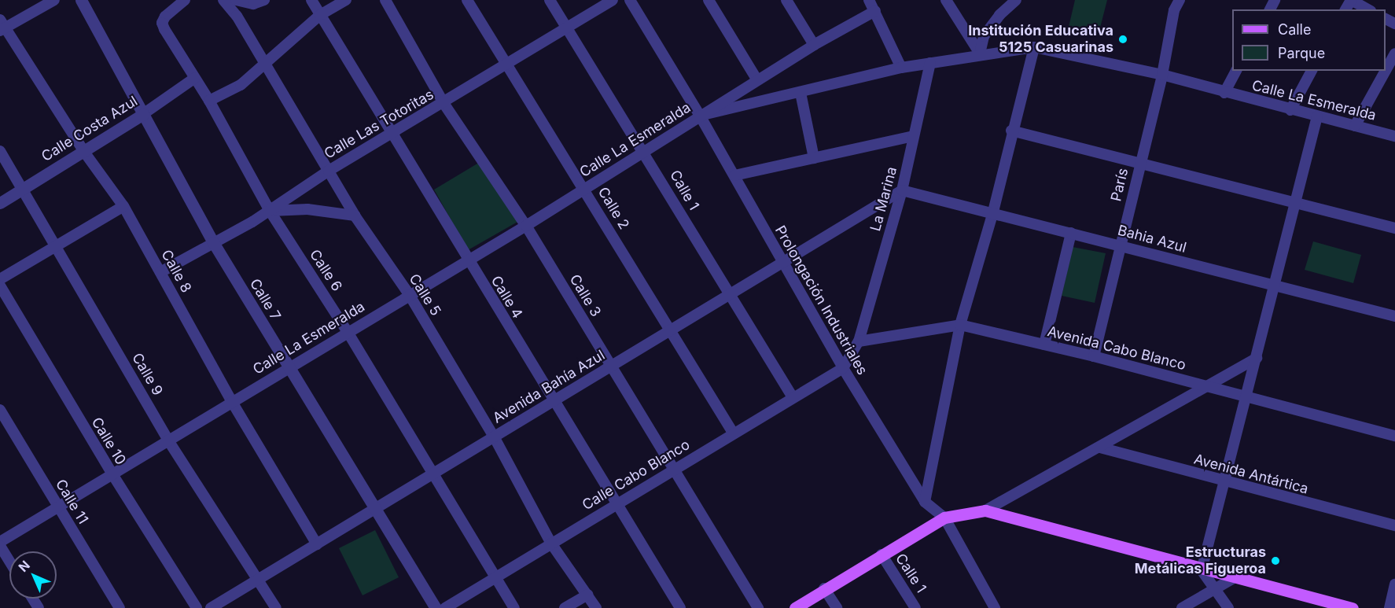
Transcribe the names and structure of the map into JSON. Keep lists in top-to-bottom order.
{
  "streets": {
    "street": [
      "Calle La Esmeralda",
      "Calle Las Totoritas",
      "Calle Costa Azul",
      "París",
      "Calle 1",
      "La Marina",
      "Calle 2",
      "Bahia Azul",
      "Calle 6",
      "Calle 8",
      "Calle 5",
      "Calle 3",
      "Calle 4",
      "Calle 7",
      "Prolongación Industriales",
      "Avenida Cabo Blanco",
      "Calle 9",
      "Avenida Bahía Azul",
      "Calle 10",
      "Avenida Antártica",
      "Calle Cabo Blanco",
      "Calle 11"
    ]
  },
  "crossings": [
    ["Calle La Esmeralda", "París"],
    ["Calle La Esmeralda", "Calle 1"],
    ["Calle La Esmeralda", "La Marina"],
    ["Calle La Esmeralda", "Calle 2"],
    ["Calle La Esmeralda", "Calle 6"],
    ["Calle La Esmeralda", "Calle 8"],
    ["Calle La Esmeralda", "Calle 5"],
    ["Calle La Esmeralda", "Calle 3"],
    ["Calle La Esmeralda", "Calle 4"],
    ["Calle La Esmeralda", "Calle 7"],
    ["Calle La Esmeralda", "Prolongación Industriales"],
    ["Calle La Esmeralda", "Calle 9"],
    ["Calle La Esmeralda", "Calle 10"],
    ["Calle La Esmeralda", "Calle 11"],
    ["Calle Las Totoritas", "Calle 1"],
    ["Calle Las Totoritas", "Calle 2"],
    ["Calle Las Totoritas", "Calle 6"],
    ["Calle Las Totoritas", "Calle 8"],
    ["Calle Las Totoritas", "Calle 5"],
    ["Calle Las Totoritas", "Calle 3"],
    ["Calle Las Totoritas", "Calle 4"],
    ["Calle Las Totoritas", "Calle 7"],
    ["Calle Costa Azul", "Calle 6"],
    ["Calle Costa Azul", "Calle 8"],
    ["Calle Costa Azul", "Calle 7"],
    ["Calle Costa Azul", "Calle 9"],
    ["París", "Bahia Azul"],
    ["París", "Avenida Cabo Blanco"],
    ["Calle 1", "Avenida Bahía Azul"],
    ["Calle 1", "Calle Cabo Blanco"],
    ["La Marina", "Bahia Azul"],
    ["La Marina", "Avenida Cabo Blanco"],
    ["La Marina", "Avenida Bahía Azul"],
    ["Calle 2", "Avenida Bahía Azul"],
    ["Calle 2", "Calle Cabo Blanco"],
    ["Bahia Azul", "Avenida Bahía Azul"],
    ["Calle 6", "Avenida Bahía Azul"],
    ["Calle 6", "Calle Cabo Blanco"],
    ["Calle 8", "Avenida Bahía Azul"],
    ["Calle 5", "Avenida Bahía Azul"],
    ["Calle 5", "Calle Cabo Blanco"],
    ["Calle 3", "Avenida Bahía Azul"],
    ["Calle 3", "Calle Cabo Blanco"],
    ["Calle 4", "Avenida Bahía Azul"],
    ["Calle 4", "Calle Cabo Blanco"],
    ["Calle 7", "Avenida Bahía Azul"],
    ["Prolongación Industriales", "Avenida Bahía Azul"],
    ["Prolongación Industriales", "Calle Cabo Blanco"],
    ["Calle 9", "Avenida Bahía Azul"]
  ],
  "places": ["Institución Educativa 5125 Casuarinas", "Estructuras Metálicas Figueroa"],
  "legend": ["Calle", "Parque"],
  "north": "top left"
}
